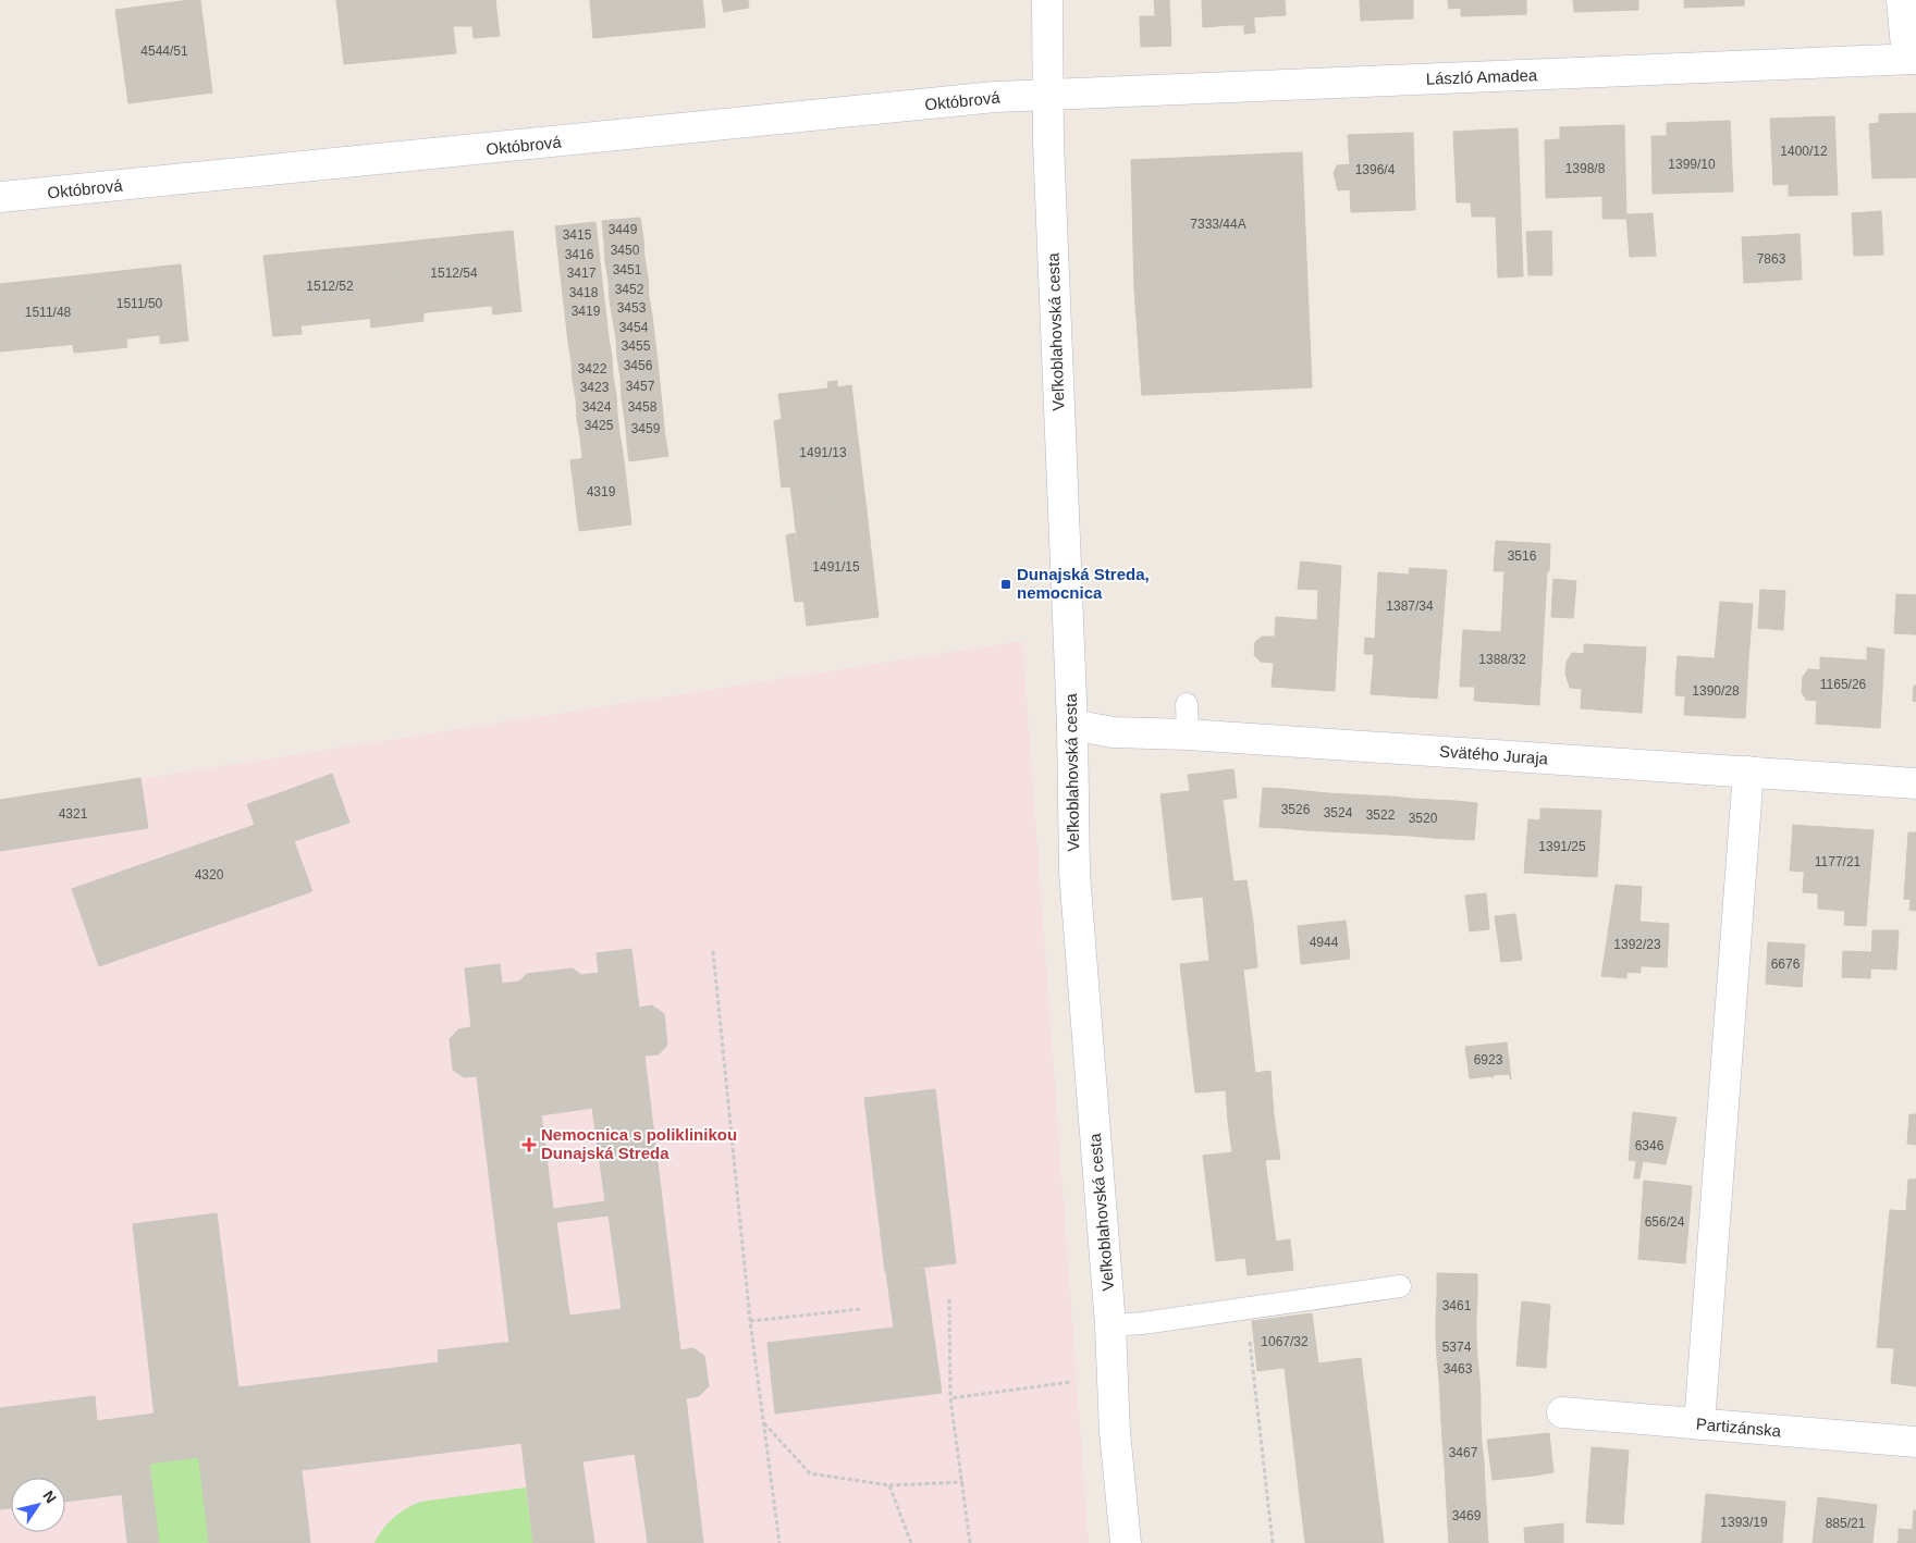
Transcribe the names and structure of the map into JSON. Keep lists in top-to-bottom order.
{
  "streets": {
    "street": [
      "László Amadea",
      "Októbrová",
      "Veľkoblahovská cesta",
      "Svätého Juraja",
      "Partizánska"
    ]
  },
  "crossings": [
    ["László Amadea", "Októbrová"],
    ["László Amadea", "Veľkoblahovská cesta"],
    ["Októbrová", "Veľkoblahovská cesta"],
    ["Veľkoblahovská cesta", "Svätého Juraja"]
  ],
  "places": {
    "transit": ["Dunajská Streda, nemocnica"],
    "health": ["Nemocnica s poliklinikou Dunajská Streda"]
  },
  "house_numbers": [
    "4544/51",
    "1400/12",
    "1399/10",
    "1398/8",
    "1396/4",
    "7333/44A",
    "3449",
    "3415",
    "3450",
    "3416",
    "7863",
    "3451",
    "1512/54",
    "3417",
    "1512/52",
    "3452",
    "3418",
    "1511/50",
    "3453",
    "3419",
    "1511/48",
    "3454",
    "3455",
    "3456",
    "3422",
    "3457",
    "3423",
    "3424",
    "3458",
    "3425",
    "3459",
    "1491/13",
    "4319",
    "3516",
    "1491/15",
    "1387/34",
    "1388/32",
    "1165/26",
    "1390/28",
    "3526",
    "3524",
    "4321",
    "3522",
    "3520",
    "1391/25",
    "1177/21",
    "4320",
    "4944",
    "1392/23",
    "6676",
    "6923",
    "6346",
    "656/24",
    "3461",
    "1067/32",
    "5374",
    "3463",
    "3467",
    "3469",
    "1393/19",
    "885/21"
  ],
  "north": "top right"
}
